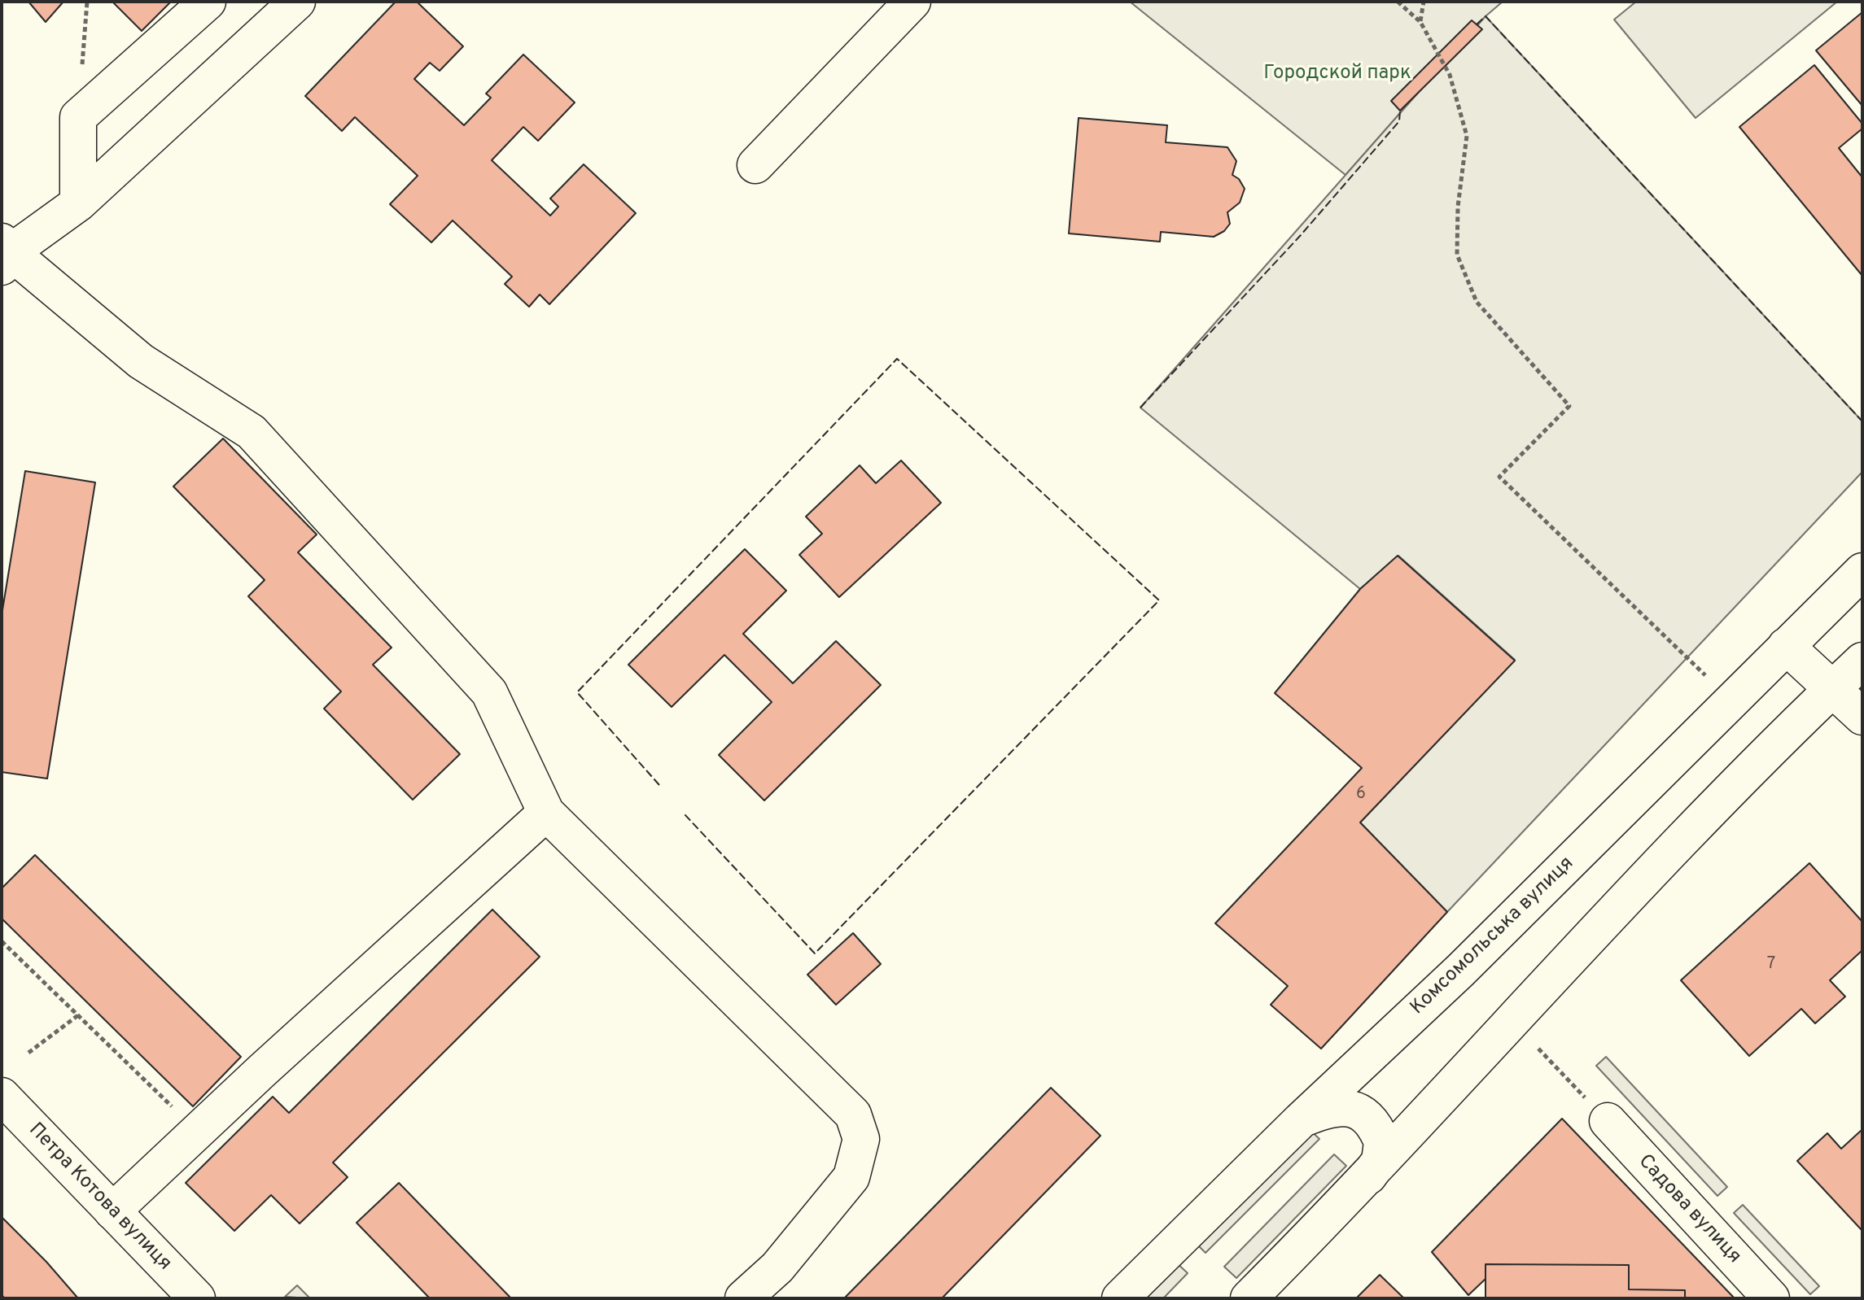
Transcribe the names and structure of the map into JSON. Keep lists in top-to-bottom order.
{
  "streets": {
    "main road": ["Комсомольська вулиця", "Петра Котова вулиця", "Садова вулиця"]
  },
  "parks": ["Городской парк"],
  "house_numbers": ["6", "7"]
}
